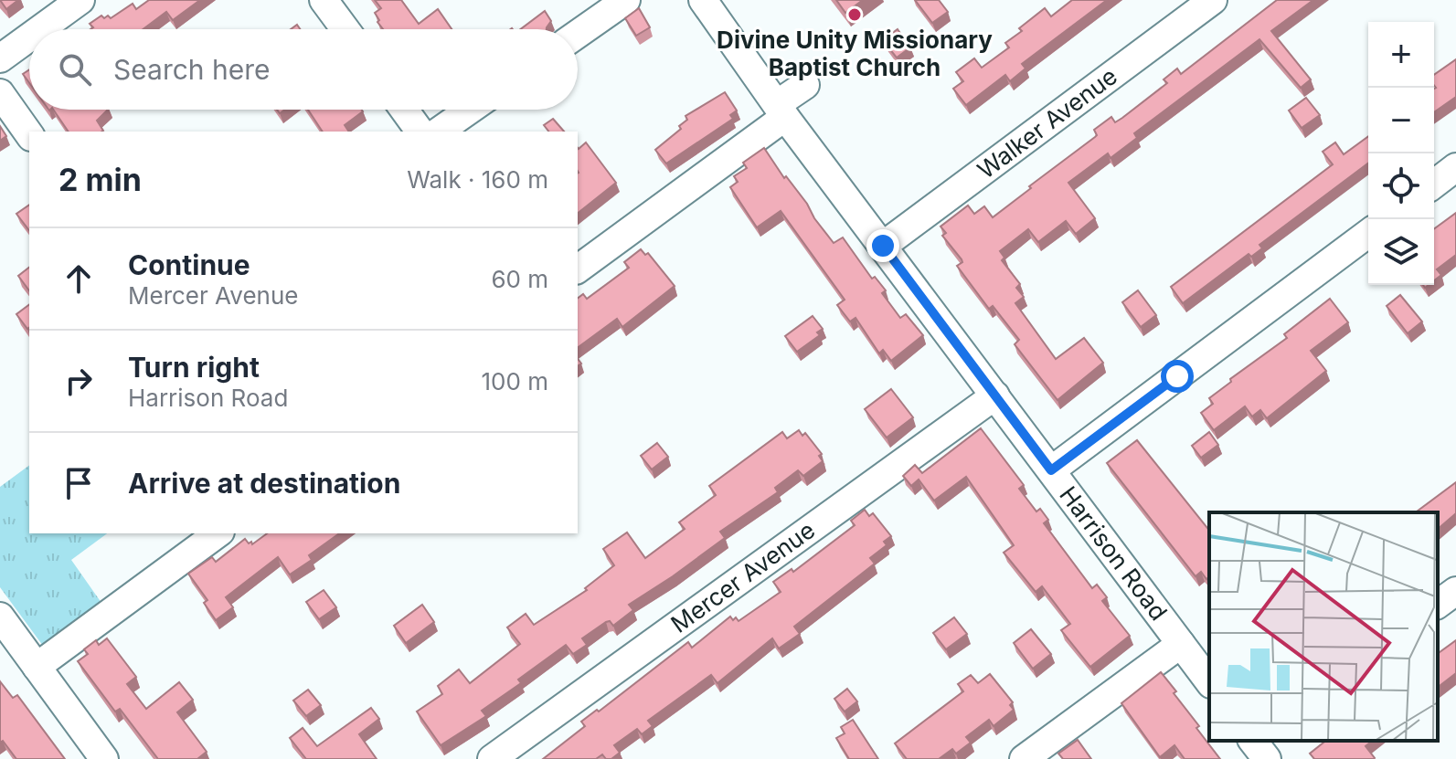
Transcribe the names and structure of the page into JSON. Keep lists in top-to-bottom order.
{
  "streets": {
    "street": ["Walker Avenue", "Harrison Road", "Mercer Avenue"]
  },
  "crossings": [
    ["Walker Avenue", "Harrison Road"],
    ["Harrison Road", "Mercer Avenue"]
  ],
  "places": ["Divine Unity Missionary Baptist Church"],
  "page": {
    "map_buttons": ["+", "−"],
    "search": "Search here",
    "heading": ["2 min", "Walk · 160 m"],
    "list": [
      ["Continue", "Mercer Avenue", "60 m"],
      ["Turn right", "Harrison Road", "100 m"],
      "Arrive at destination"
    ]
  }
}
